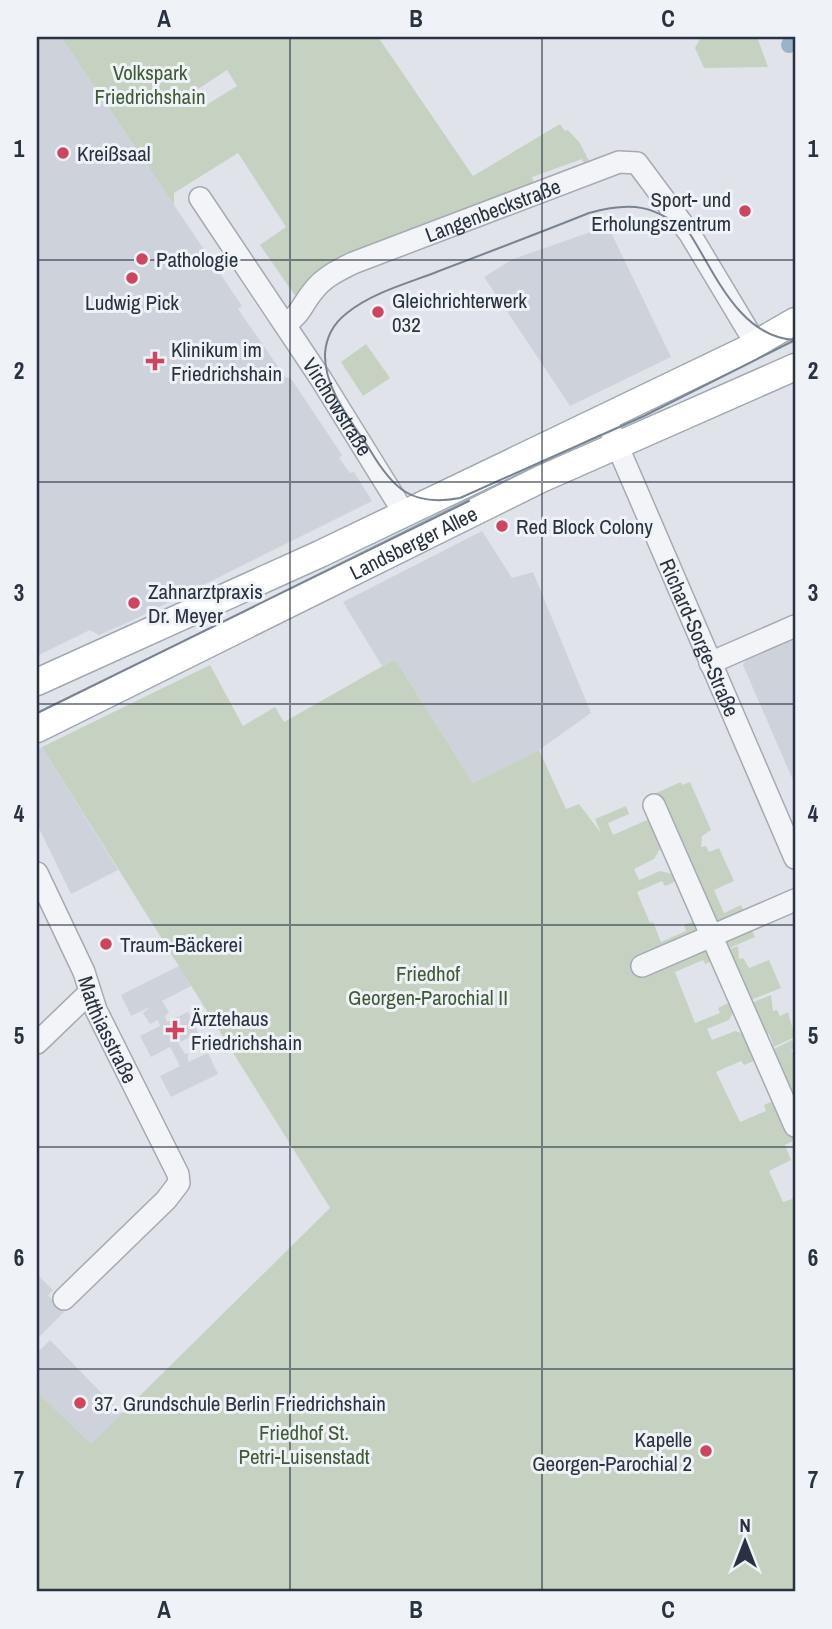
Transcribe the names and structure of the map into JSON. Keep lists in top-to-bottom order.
{
  "streets": {
    "main road": ["Landsberger Allee"],
    "street": [
      "Langenbeckstraße",
      "Virchowstraße",
      "Richard-Sorge-Straße",
      "Matthiasstraße"
    ]
  },
  "crossings": [
    ["Langenbeckstraße", "Virchowstraße"],
    ["Langenbeckstraße", "Landsberger Allee"],
    ["Virchowstraße", "Landsberger Allee"],
    ["Landsberger Allee", "Richard-Sorge-Straße"]
  ],
  "parks": ["Volkspark Friedrichshain", "Friedhof Georgen-Parochial II", "Friedhof St. Petri-Luisenstadt"],
  "places": {
    "other": [
      "Kreißsaal",
      "Sport- und Erholungszentrum",
      "Pathologie",
      "Ludwig Pick",
      "Gleichrichterwerk 032",
      "Red Block Colony",
      "Zahnarztpraxis Dr. Meyer",
      "Traum-Bäckerei",
      "37. Grundschule Berlin Friedrichshain",
      "Kapelle Georgen-Parochial 2"
    ],
    "health": ["Klinikum im Friedrichshain", "Ärztehaus Friedrichshain"]
  },
  "north": "top",
  "grid": {
    "columns": ["A", "B", "C"],
    "rows": [
      "1",
      "2",
      "3",
      "4",
      "5",
      "6",
      "7"
    ]
  }
}
